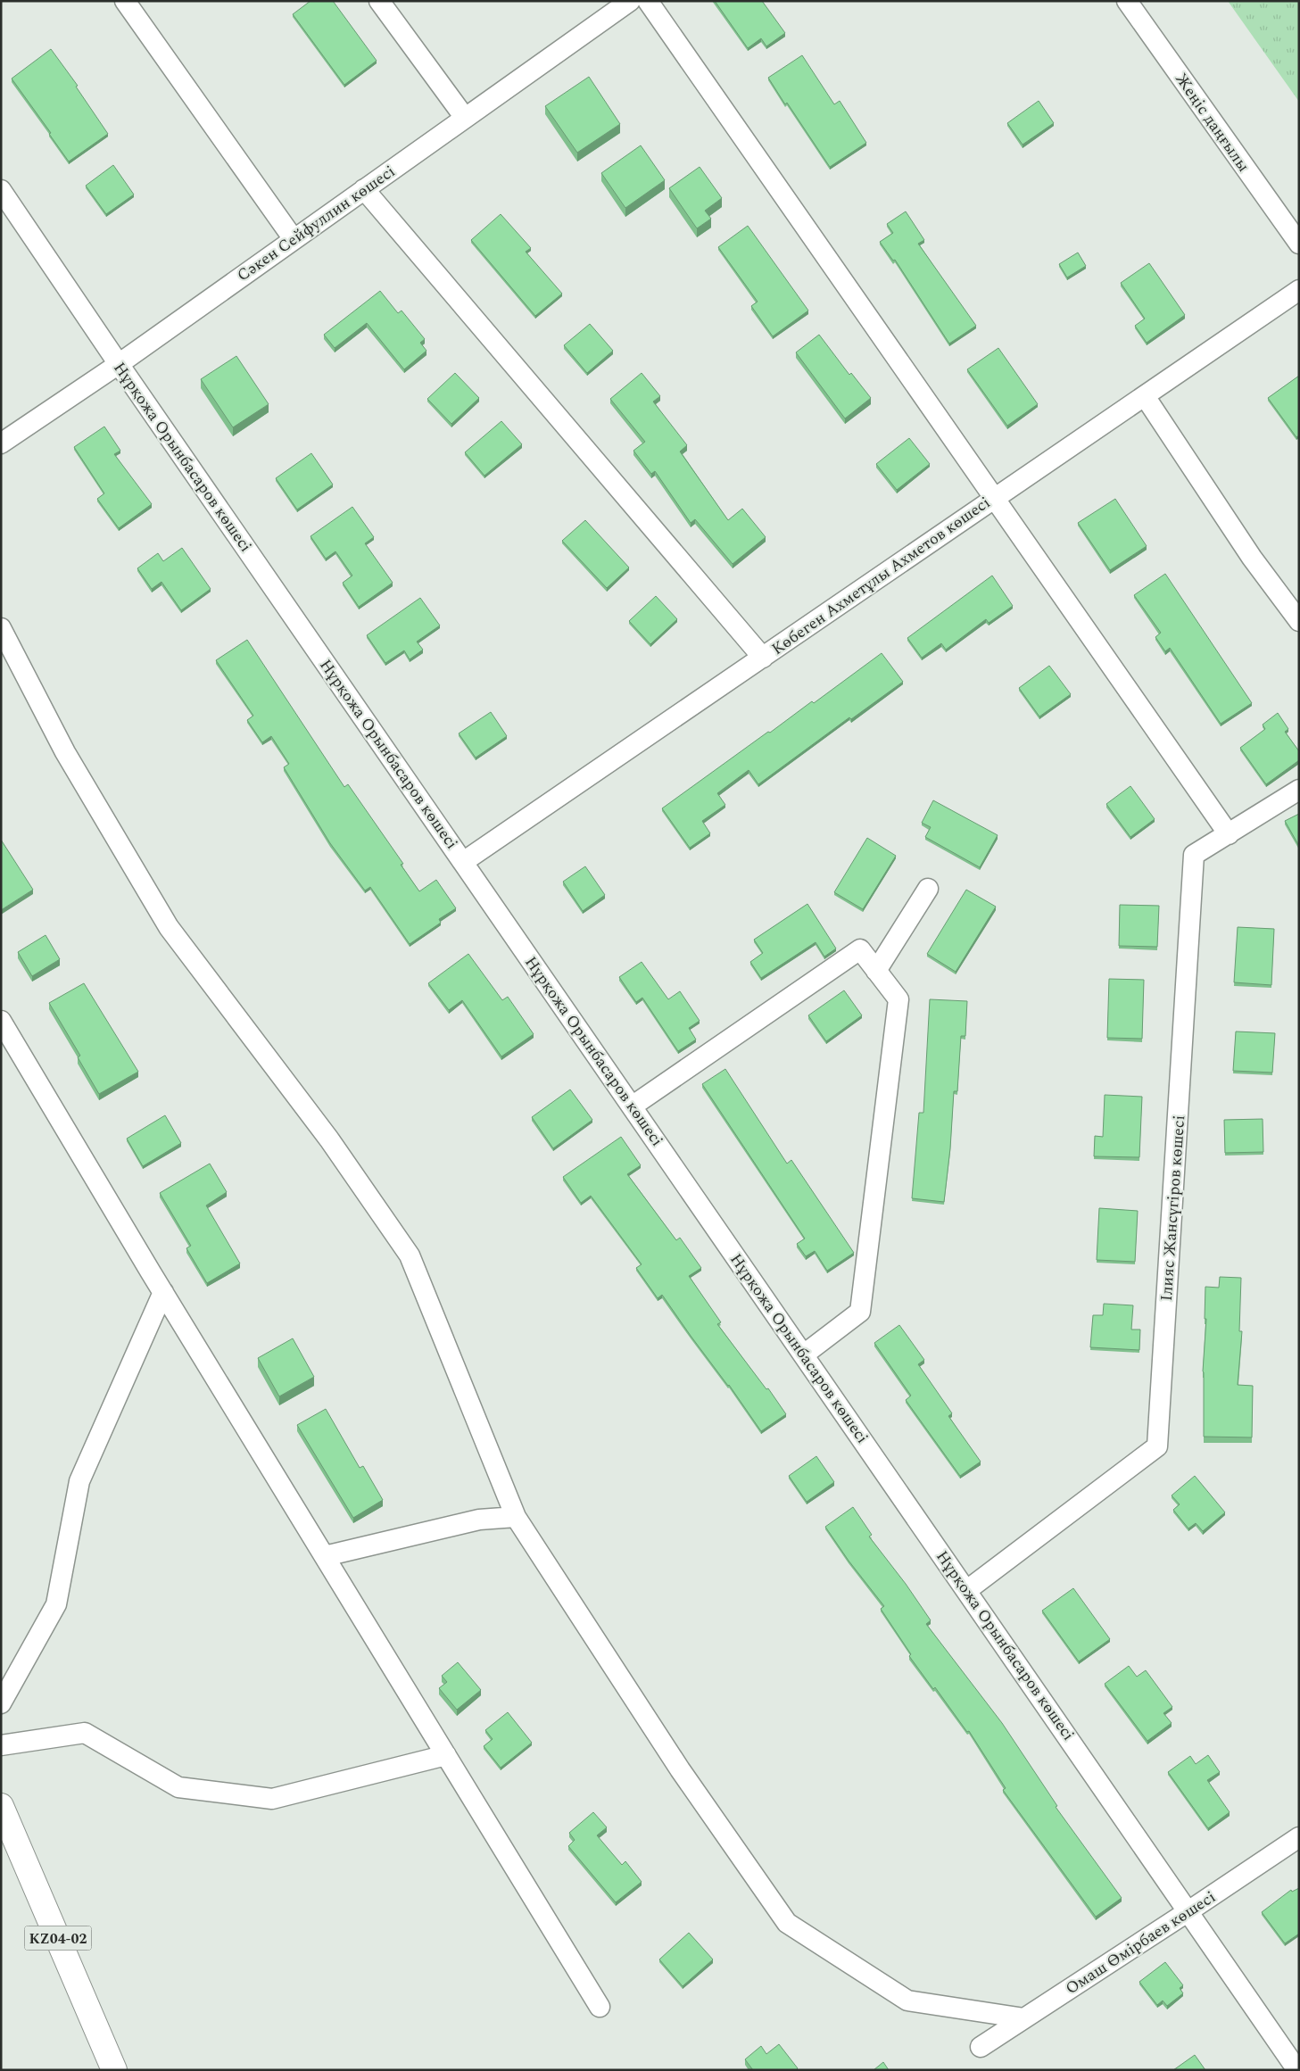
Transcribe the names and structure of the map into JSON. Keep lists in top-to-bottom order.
{
  "streets": {
    "main road": ["KZ04-02"],
    "street": [
      "Жеңіс даңғылы",
      "Сәкен Сейфуллин көшесі",
      "Нұрқожа Орынбасаров көшесі",
      "Көбеген Ахметұлы Ахметов көшесі",
      "Ілияс Жансүгіров көшесі",
      "Омаш Өмірбаев көшесі"
    ]
  },
  "crossings": [
    ["Сәкен Сейфуллин көшесі", "Нұрқожа Орынбасаров көшесі"],
    ["Нұрқожа Орынбасаров көшесі", "Көбеген Ахметұлы Ахметов көшесі"],
    ["Нұрқожа Орынбасаров көшесі", "Ілияс Жансүгіров көшесі"],
    ["Нұрқожа Орынбасаров көшесі", "Омаш Өмірбаев көшесі"]
  ]
}
